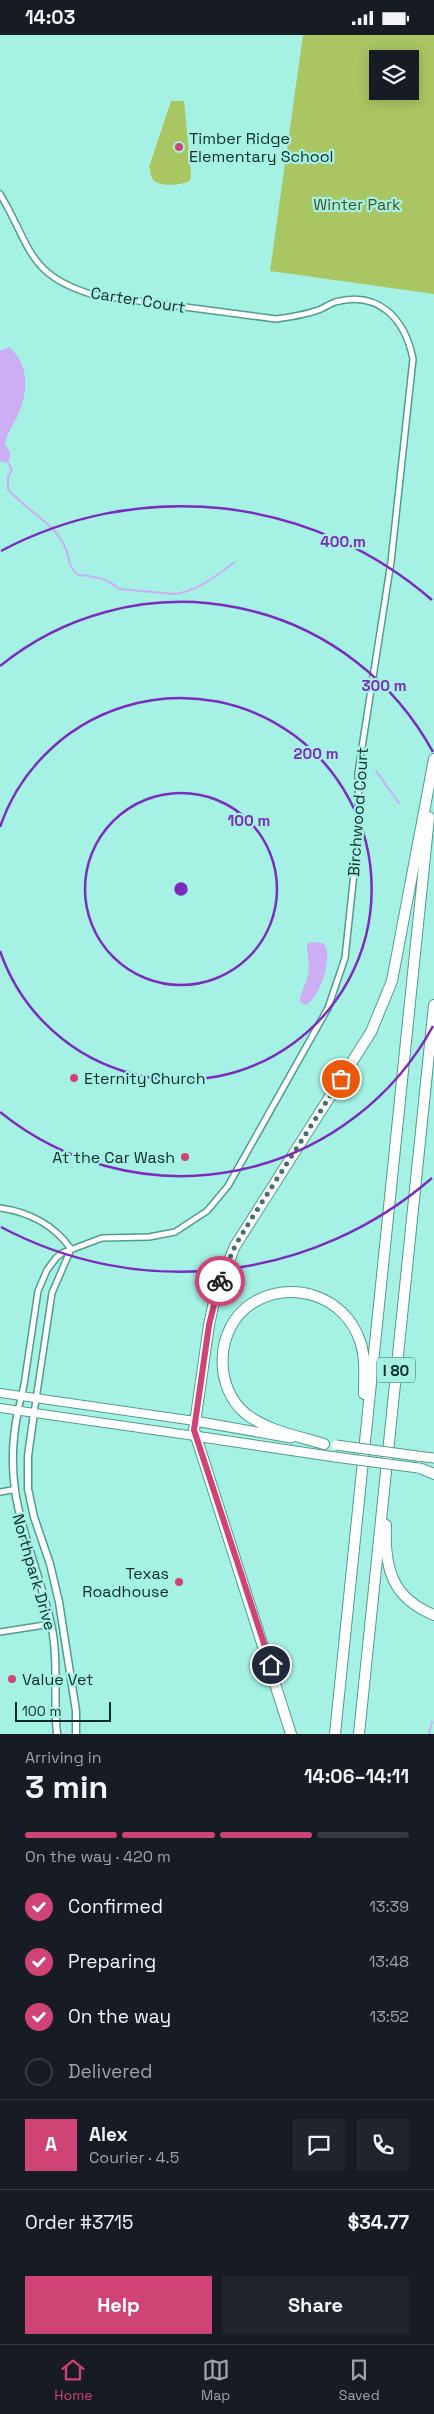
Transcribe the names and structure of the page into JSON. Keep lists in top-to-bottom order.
{
  "streets": {
    "highway": ["I 80"],
    "street": ["Carter Court", "Birchwood Court", "Northpark Drive"]
  },
  "crossings": [
    ["Carter Court", "Birchwood Court"],
    ["Birchwood Court", "Northpark Drive"]
  ],
  "parks": ["Winter Park"],
  "places": [
    "Timber Ridge Elementary School",
    "Eternity Church",
    "At the Car Wash",
    "Texas Roadhouse",
    "Value Vet"
  ],
  "scale_bar": "100 m",
  "page": {
    "status": "14:03",
    "scale": "100 m",
    "heading": ["3 min", "Arriving in", "14:06–14:11"],
    "panel": [
      "Alex",
      "Courier · 4.5",
      "Order #3715",
      "$34.77"
    ],
    "bar": "On the way · 420 m",
    "list": [
      ["Confirmed", "13:39"],
      ["Preparing", "13:48"],
      ["On the way", "13:52"],
      "Delivered"
    ],
    "round": "A",
    "buttons": ["Help", "Share"],
    "tabs": ["Home", "Map", "Saved"]
  },
  "rings": [
    "400 m",
    "300 m",
    "200 m",
    "100 m"
  ]
}
